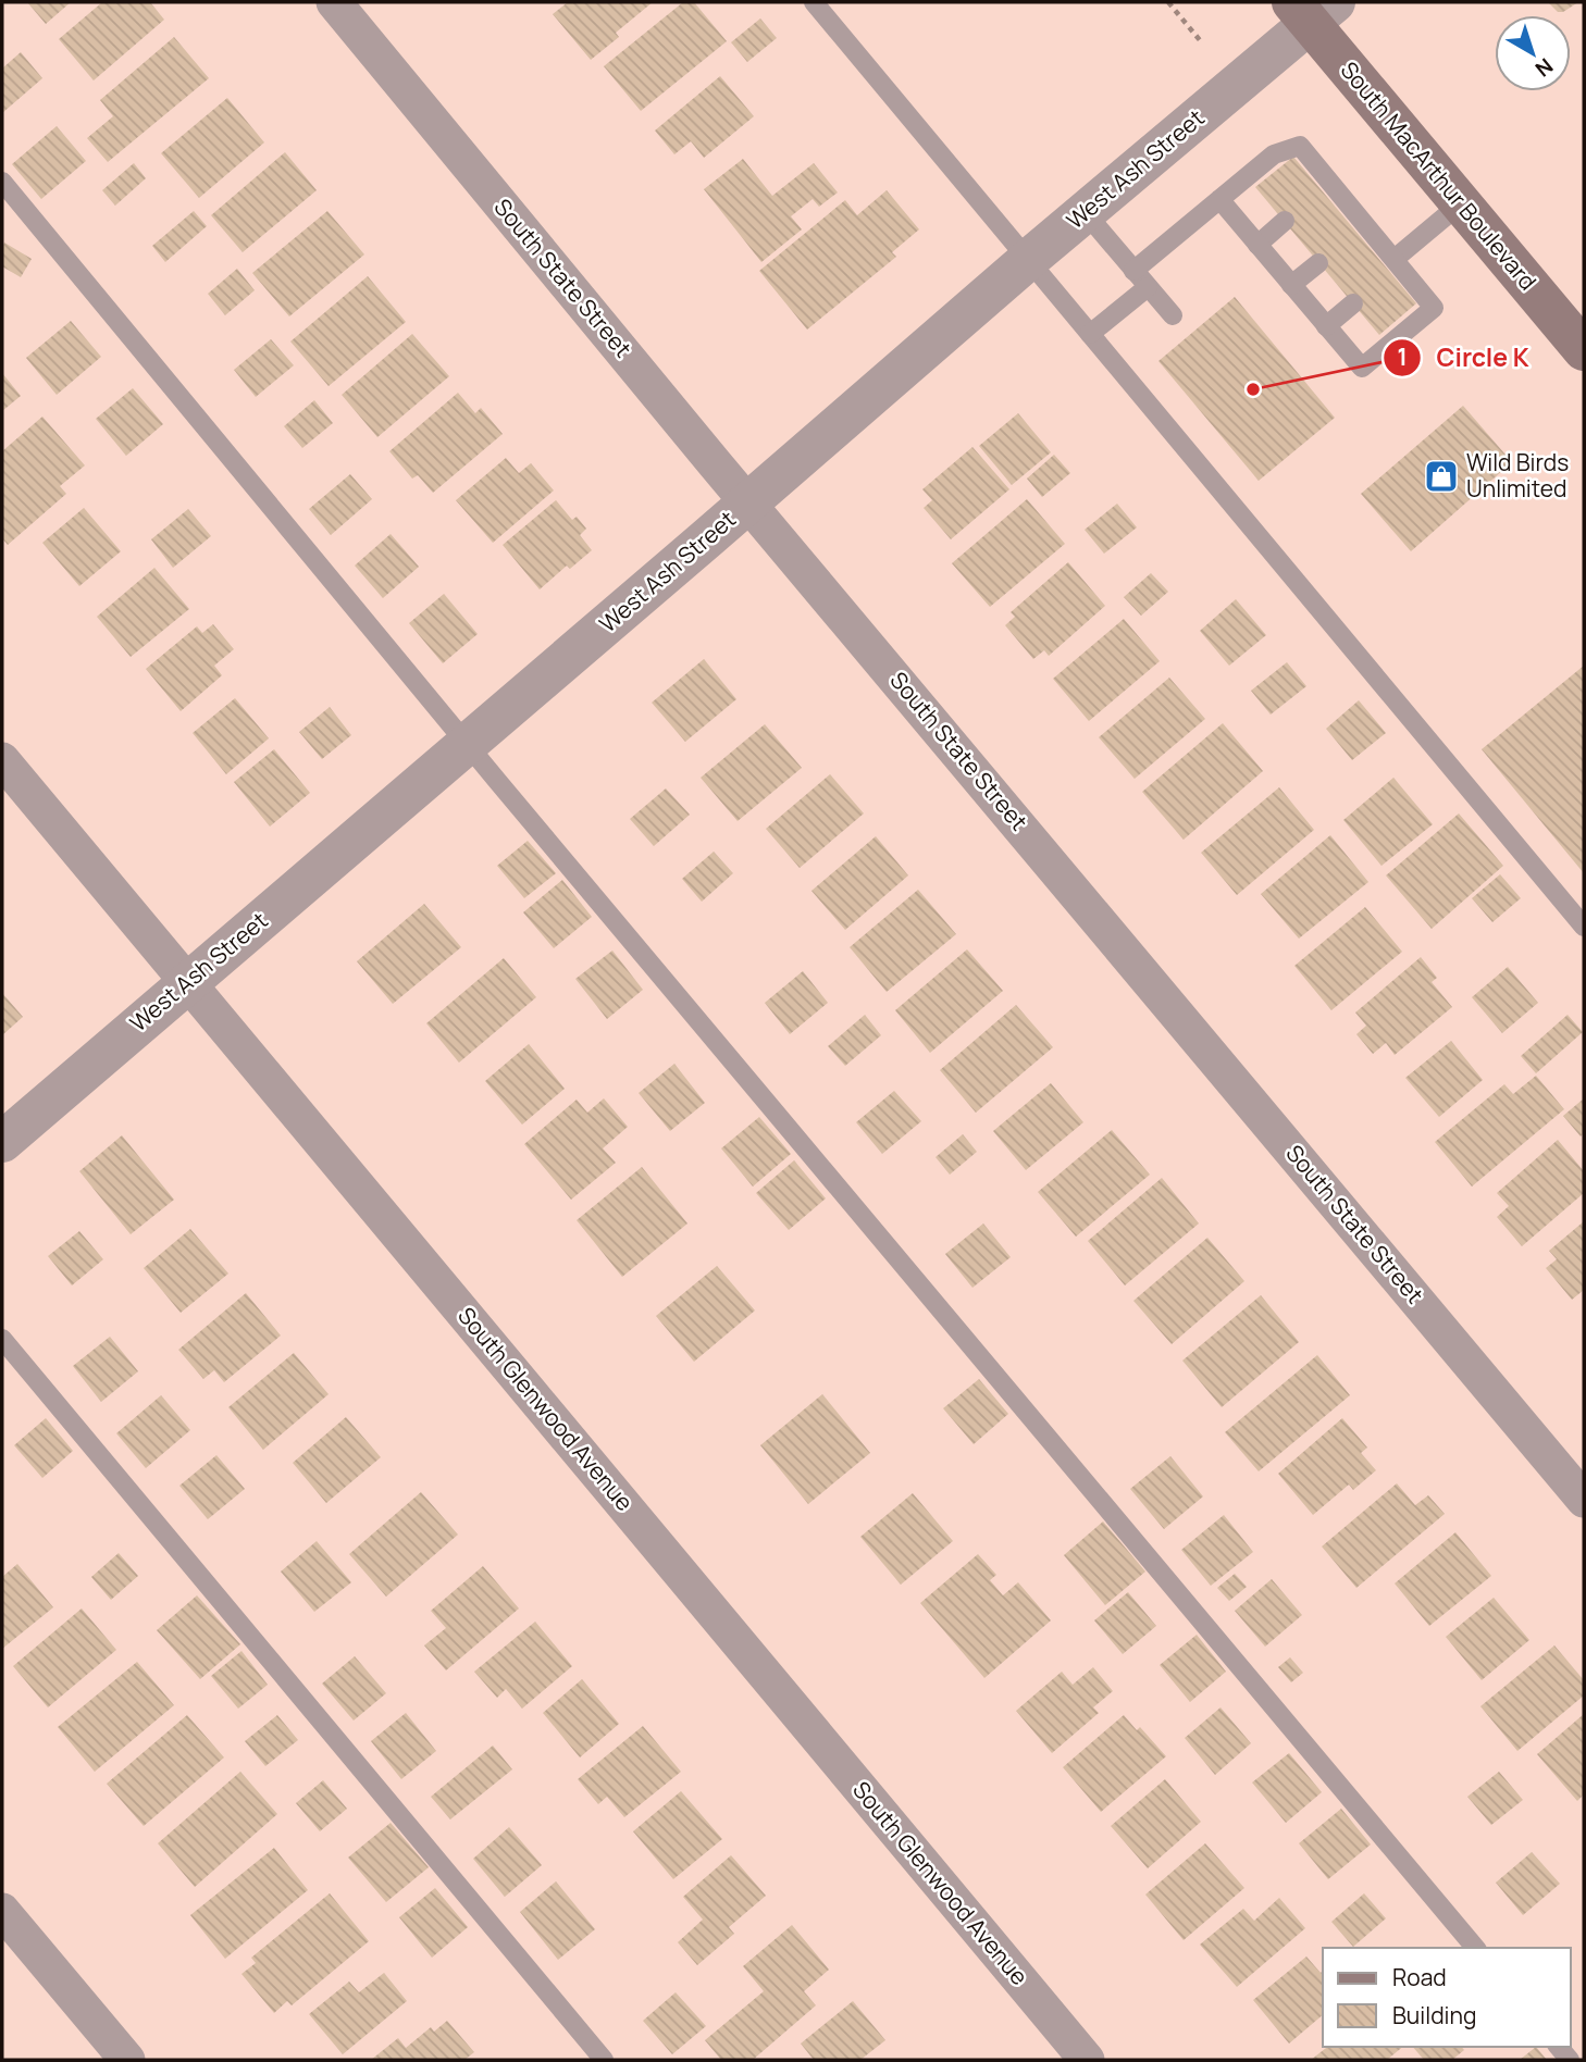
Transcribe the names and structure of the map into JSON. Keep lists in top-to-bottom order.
{
  "streets": {
    "main road": ["South MacArthur Boulevard"],
    "street": ["West Ash Street", "South State Street", "South Glenwood Avenue"]
  },
  "crossings": [
    ["West Ash Street", "South MacArthur Boulevard"],
    ["West Ash Street", "South State Street"],
    ["West Ash Street", "South Glenwood Avenue"]
  ],
  "places": {
    "other": ["Circle K"],
    "shop": ["Wild Birds Unlimited"]
  },
  "legend": ["Road", "Building"],
  "north": "bottom right"
}
